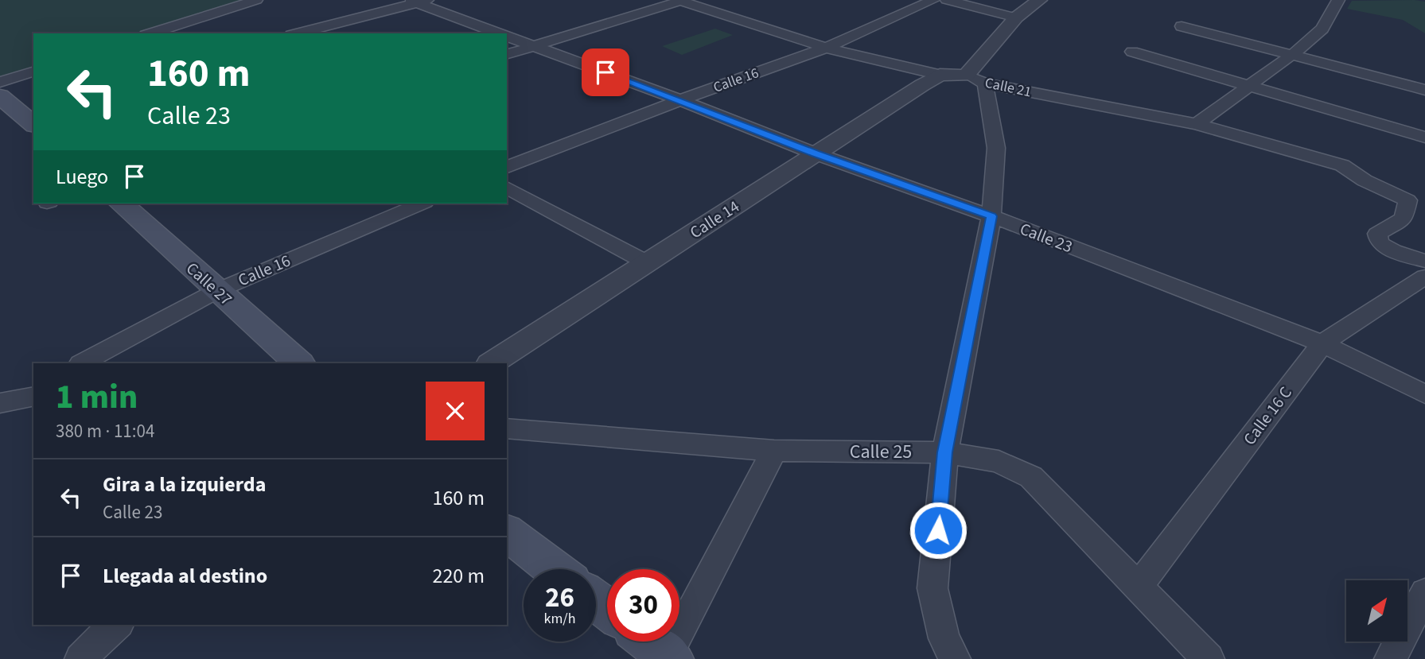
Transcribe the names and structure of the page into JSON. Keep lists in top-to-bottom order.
{
  "streets": {
    "main road": ["Calle 27"],
    "street": [
      "Calle 16",
      "Calle 21",
      "Calle 14",
      "Calle 23",
      "Calle 16 C",
      "Calle 25"
    ]
  },
  "crossings": [
    ["Calle 16", "Calle 21"],
    ["Calle 16", "Calle 23"],
    ["Calle 16", "Calle 27"],
    ["Calle 21", "Calle 14"],
    ["Calle 14", "Calle 23"],
    ["Calle 23", "Calle 16 C"],
    ["Calle 16 C", "Calle 25"]
  ],
  "north": "top right",
  "page": {
    "turn": ["160 m", "Calle 23"],
    "then": "Luego",
    "heading": ["1 min", "380 m · 11:04"],
    "list": [
      {
        "name": "Gira a la izquierda",
        "note": "Calle 23",
        "value": "160 m"
      },
      {
        "name": "Llegada al destino",
        "value": "220 m"
      }
    ],
    "speed": "26 km/h",
    "limit": "30"
  }
}
